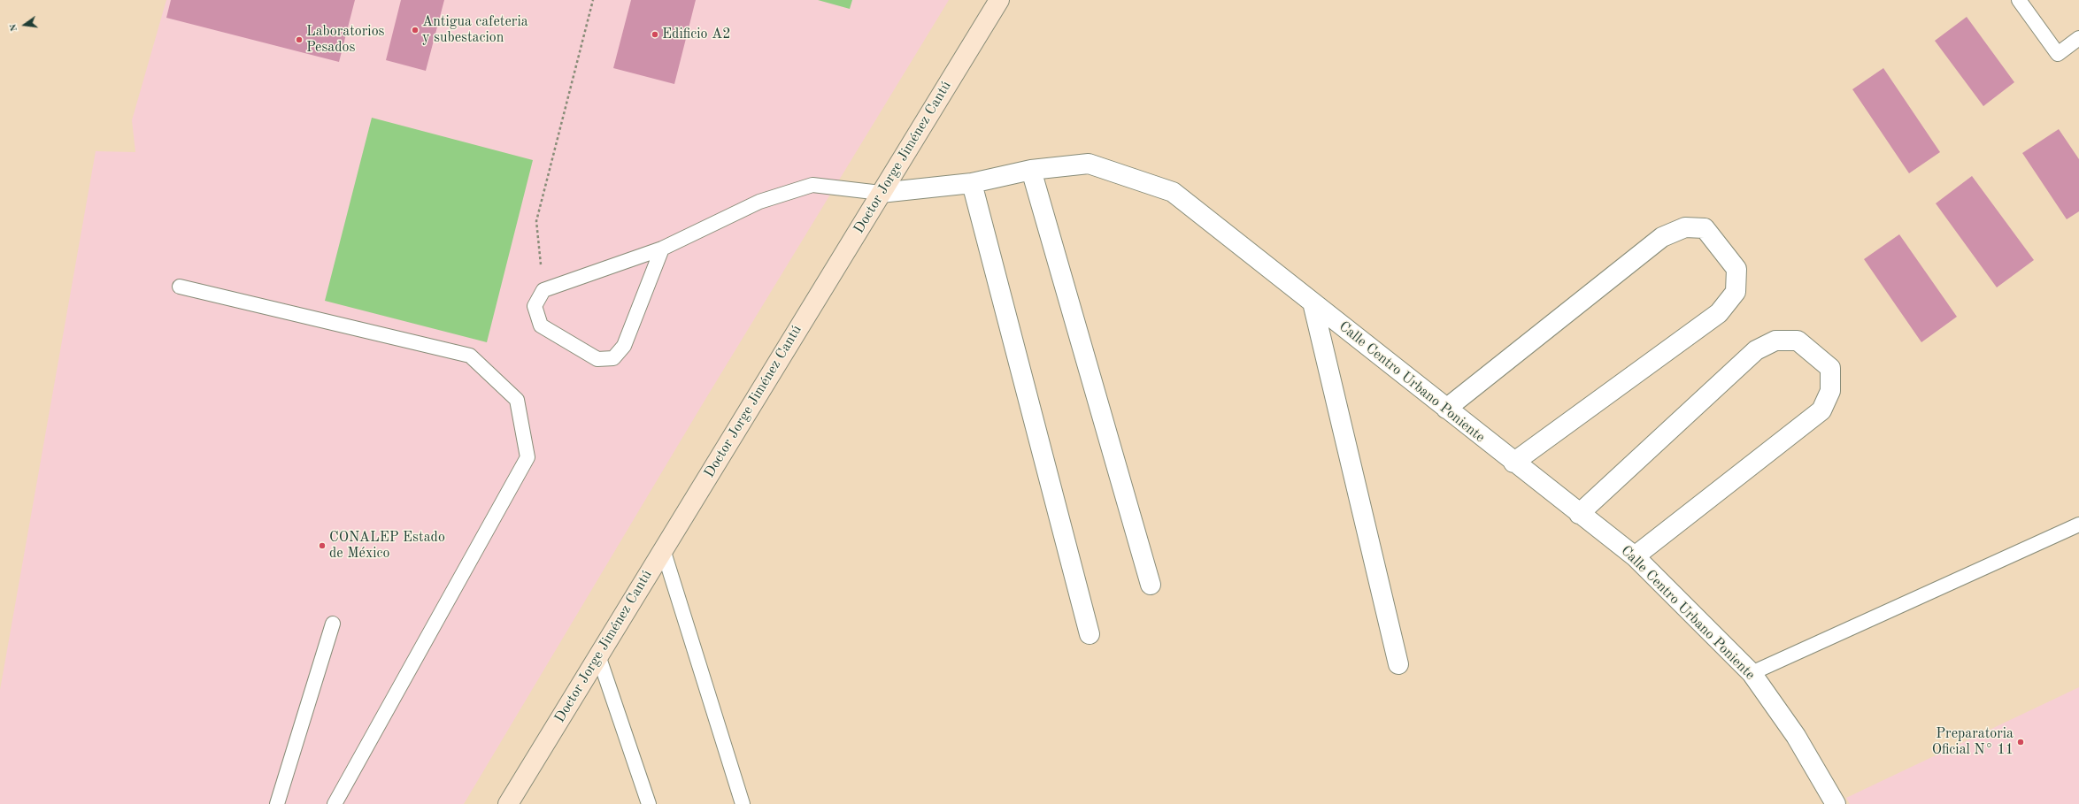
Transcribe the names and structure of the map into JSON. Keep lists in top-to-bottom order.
{
  "streets": {
    "main road": ["Doctor Jorge Jiménez Cantú"],
    "street": ["Calle Centro Urbano Poniente"]
  },
  "crossings": [
    ["Doctor Jorge Jiménez Cantú", "Calle Centro Urbano Poniente"]
  ],
  "places": [
    "Antigua cafeteria y subestacion",
    "Edificio A2",
    "Laboratorios Pesados",
    "CONALEP Estado de México",
    "Preparatoria Oficial N° 11"
  ],
  "north": "left"
}
